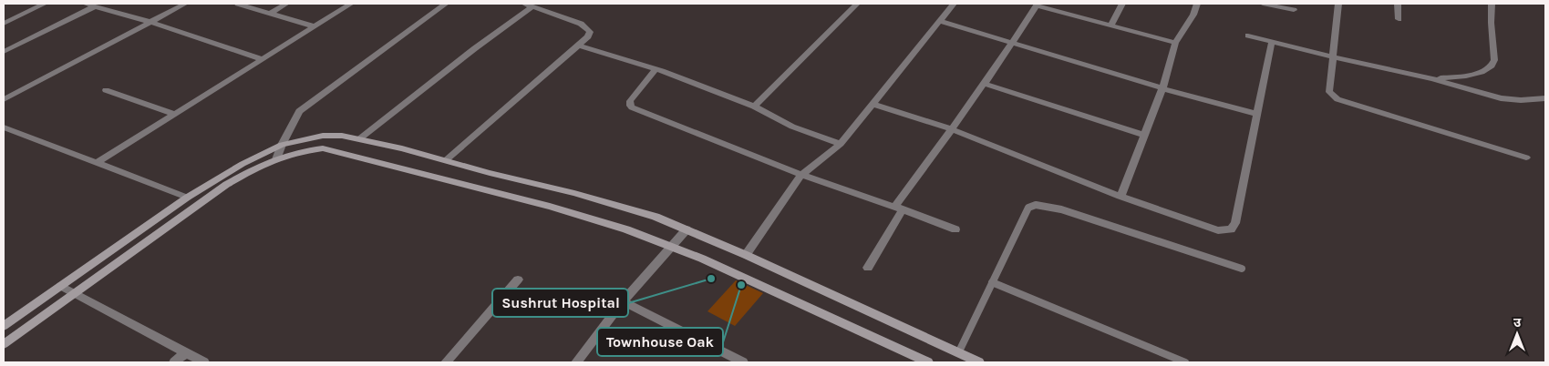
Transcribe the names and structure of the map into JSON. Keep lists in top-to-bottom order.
{
  "places": ["Sushrut Hospital", "Townhouse Oak"],
  "north": "top"
}
